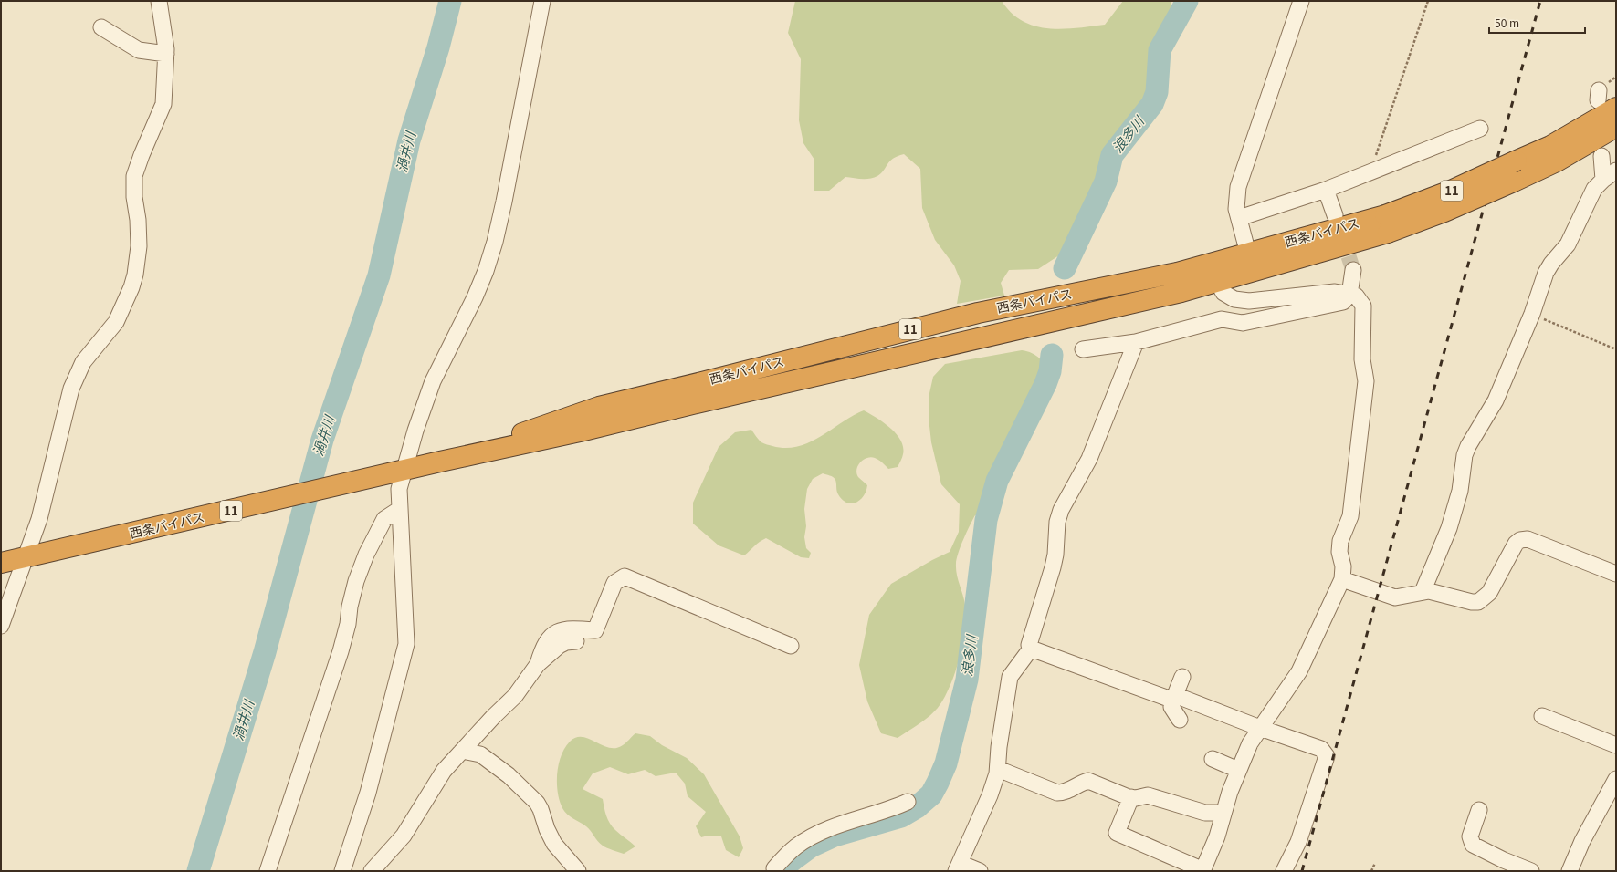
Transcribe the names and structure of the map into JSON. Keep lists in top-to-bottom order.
{
  "streets": {
    "highway": ["11", "西条バイパス"]
  },
  "water": ["浪多川", "渦井川"],
  "scale_bar": "50 m"
}
